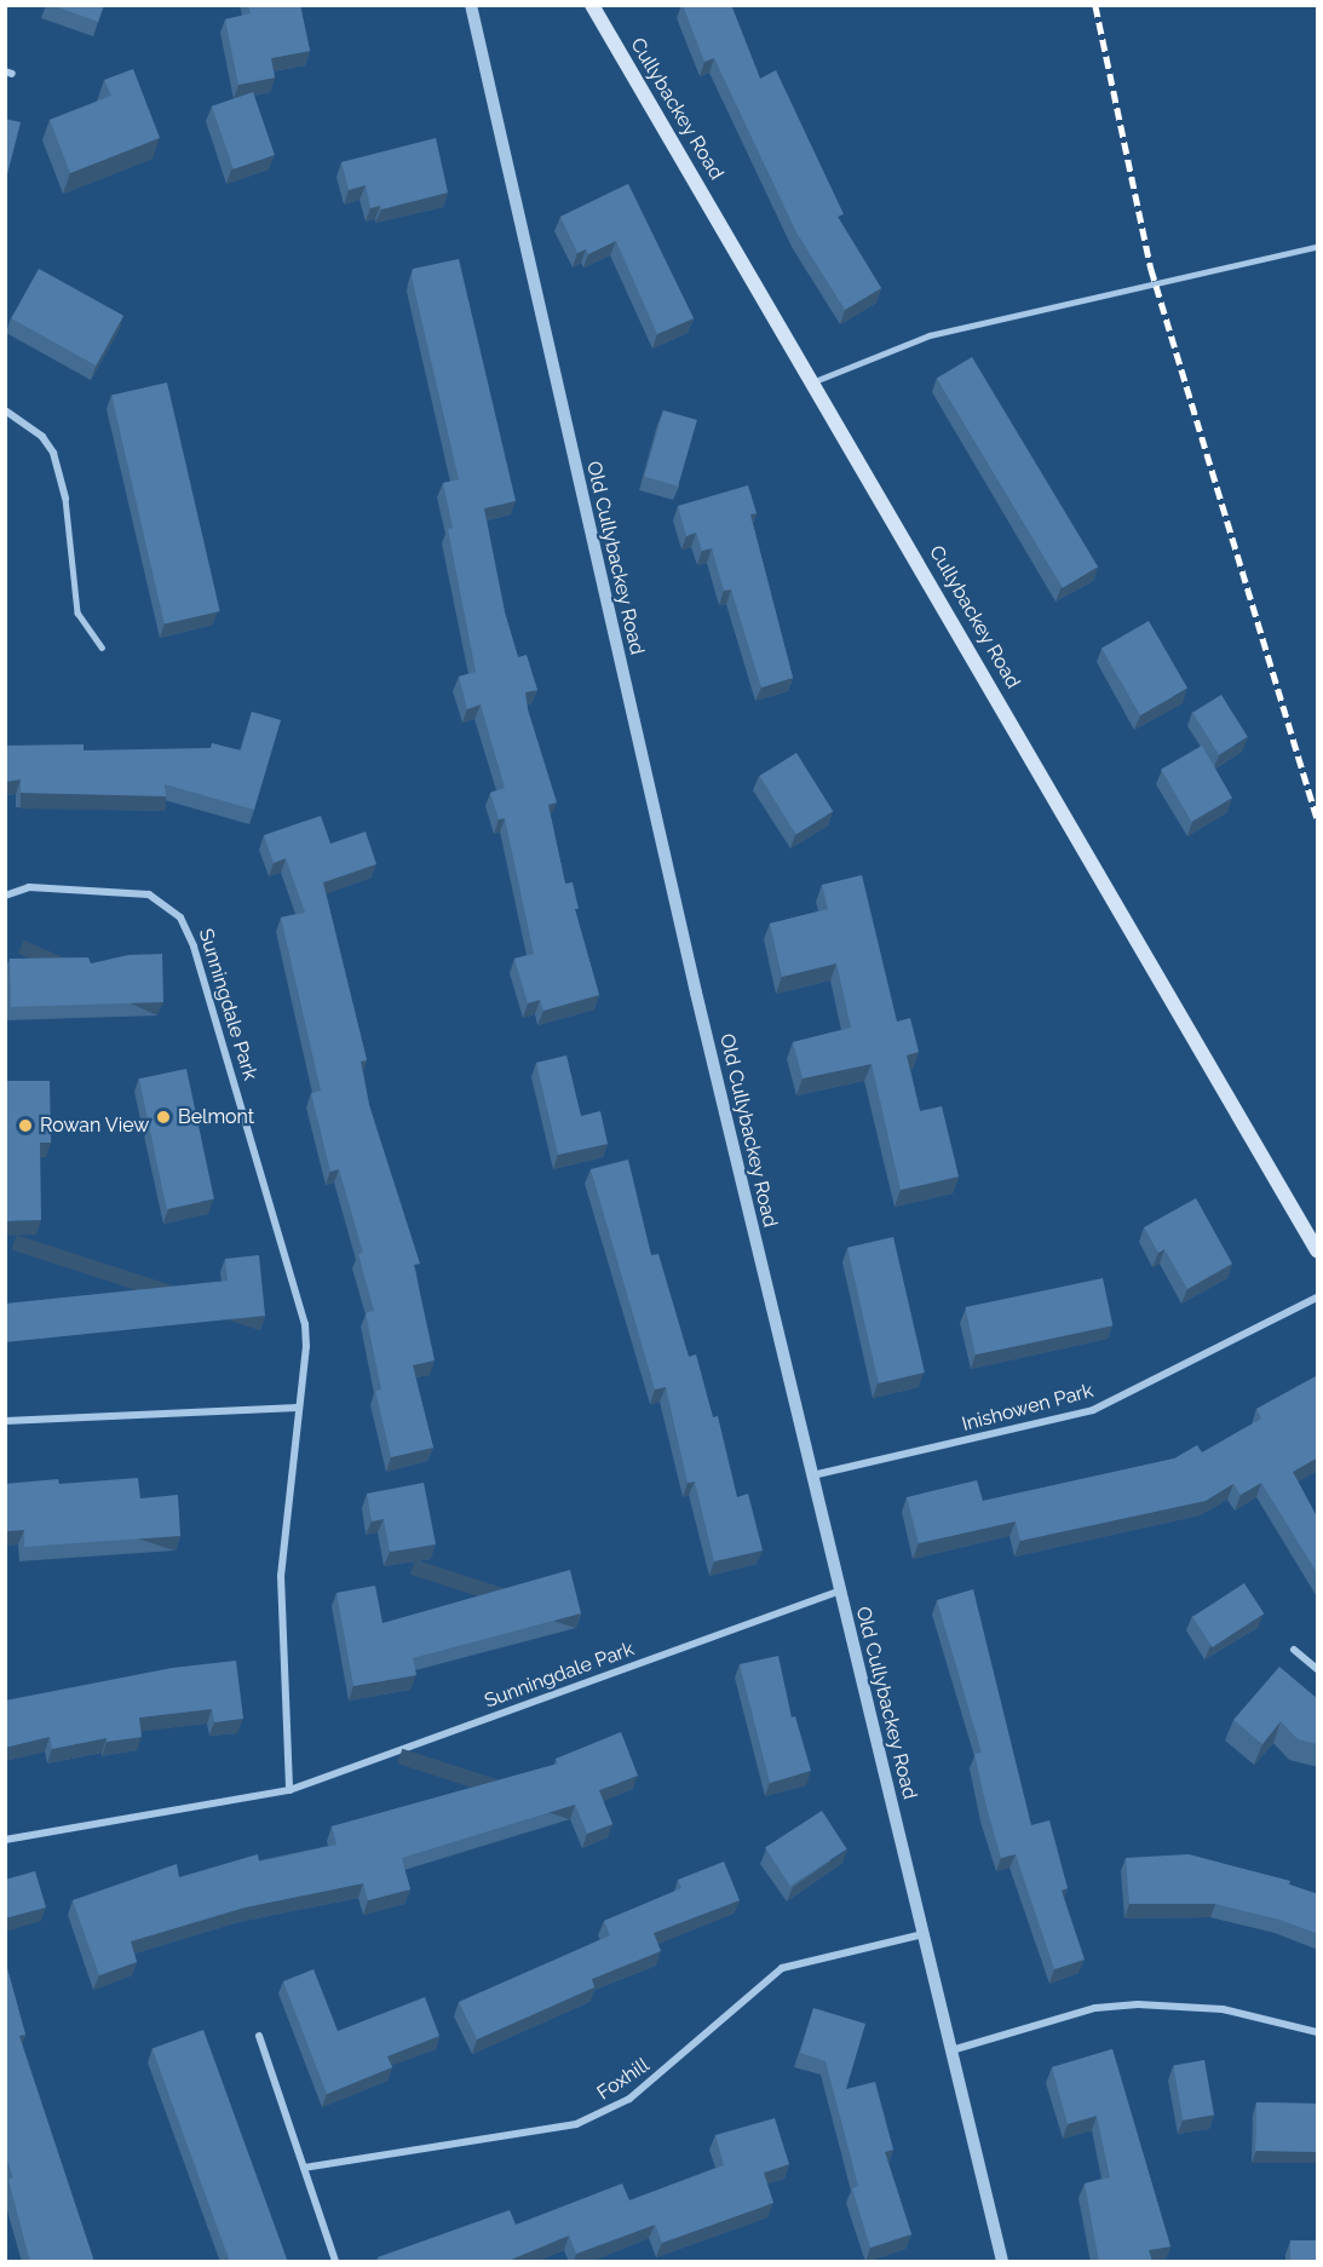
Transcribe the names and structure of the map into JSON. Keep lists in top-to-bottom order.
{
  "streets": {
    "main road": ["Cullybackey Road"],
    "street": [
      "Old Cullybackey Road",
      "Sunningdale Park",
      "Inishowen Park",
      "Foxhill"
    ]
  },
  "crossings": [
    ["Old Cullybackey Road", "Sunningdale Park"],
    ["Old Cullybackey Road", "Inishowen Park"],
    ["Old Cullybackey Road", "Foxhill"]
  ],
  "places": ["Belmont", "Rowan View"]
}
